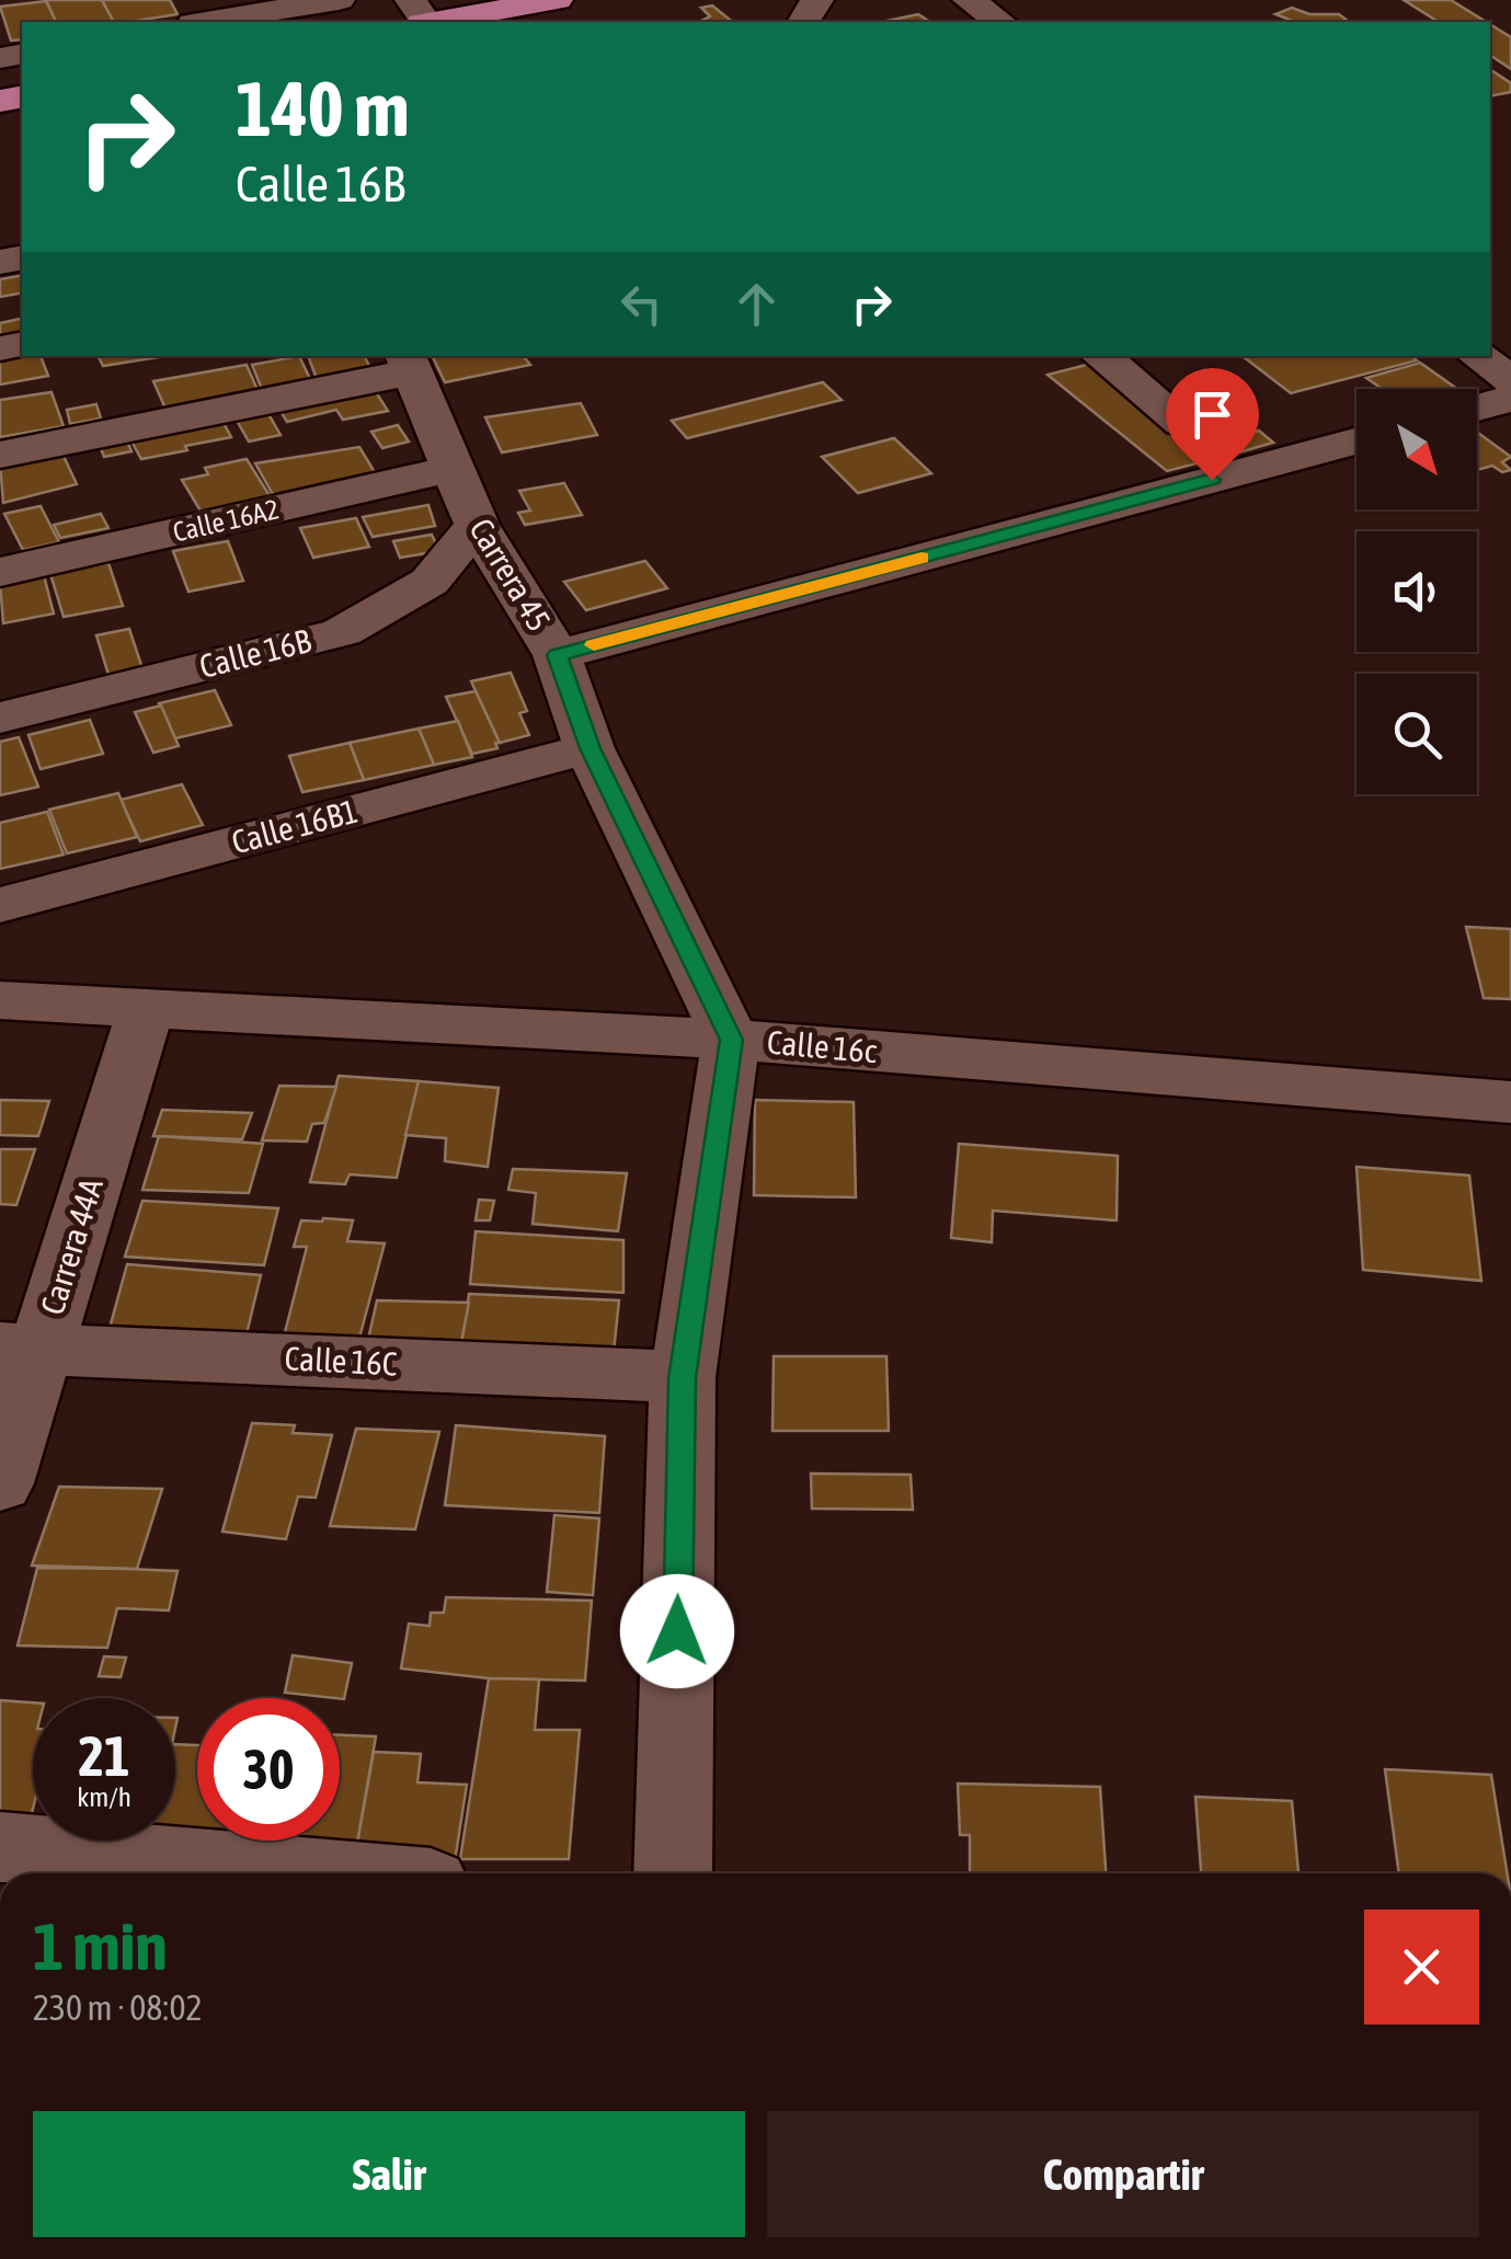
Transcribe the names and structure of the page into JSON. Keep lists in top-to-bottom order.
{
  "streets": {
    "street": [
      "Calle 16A2",
      "Carrera 45",
      "Calle 16B",
      "Calle 16B1",
      "Calle 16c",
      "Carrera 44A",
      "Calle 16C"
    ]
  },
  "crossings": [
    ["Calle 16A2", "Carrera 45"],
    ["Carrera 45", "Calle 16B"],
    ["Carrera 45", "Calle 16B1"],
    ["Carrera 45", "Calle 16c"],
    ["Calle 16c", "Carrera 44A"],
    ["Carrera 44A", "Calle 16C"]
  ],
  "north": "bottom right",
  "page": {
    "turn": ["140 m", "Calle 16B"],
    "speed": "21 km/h",
    "limit": "30",
    "heading": ["1 min", "230 m · 08:02"],
    "buttons": ["Salir", "Compartir"]
  }
}
